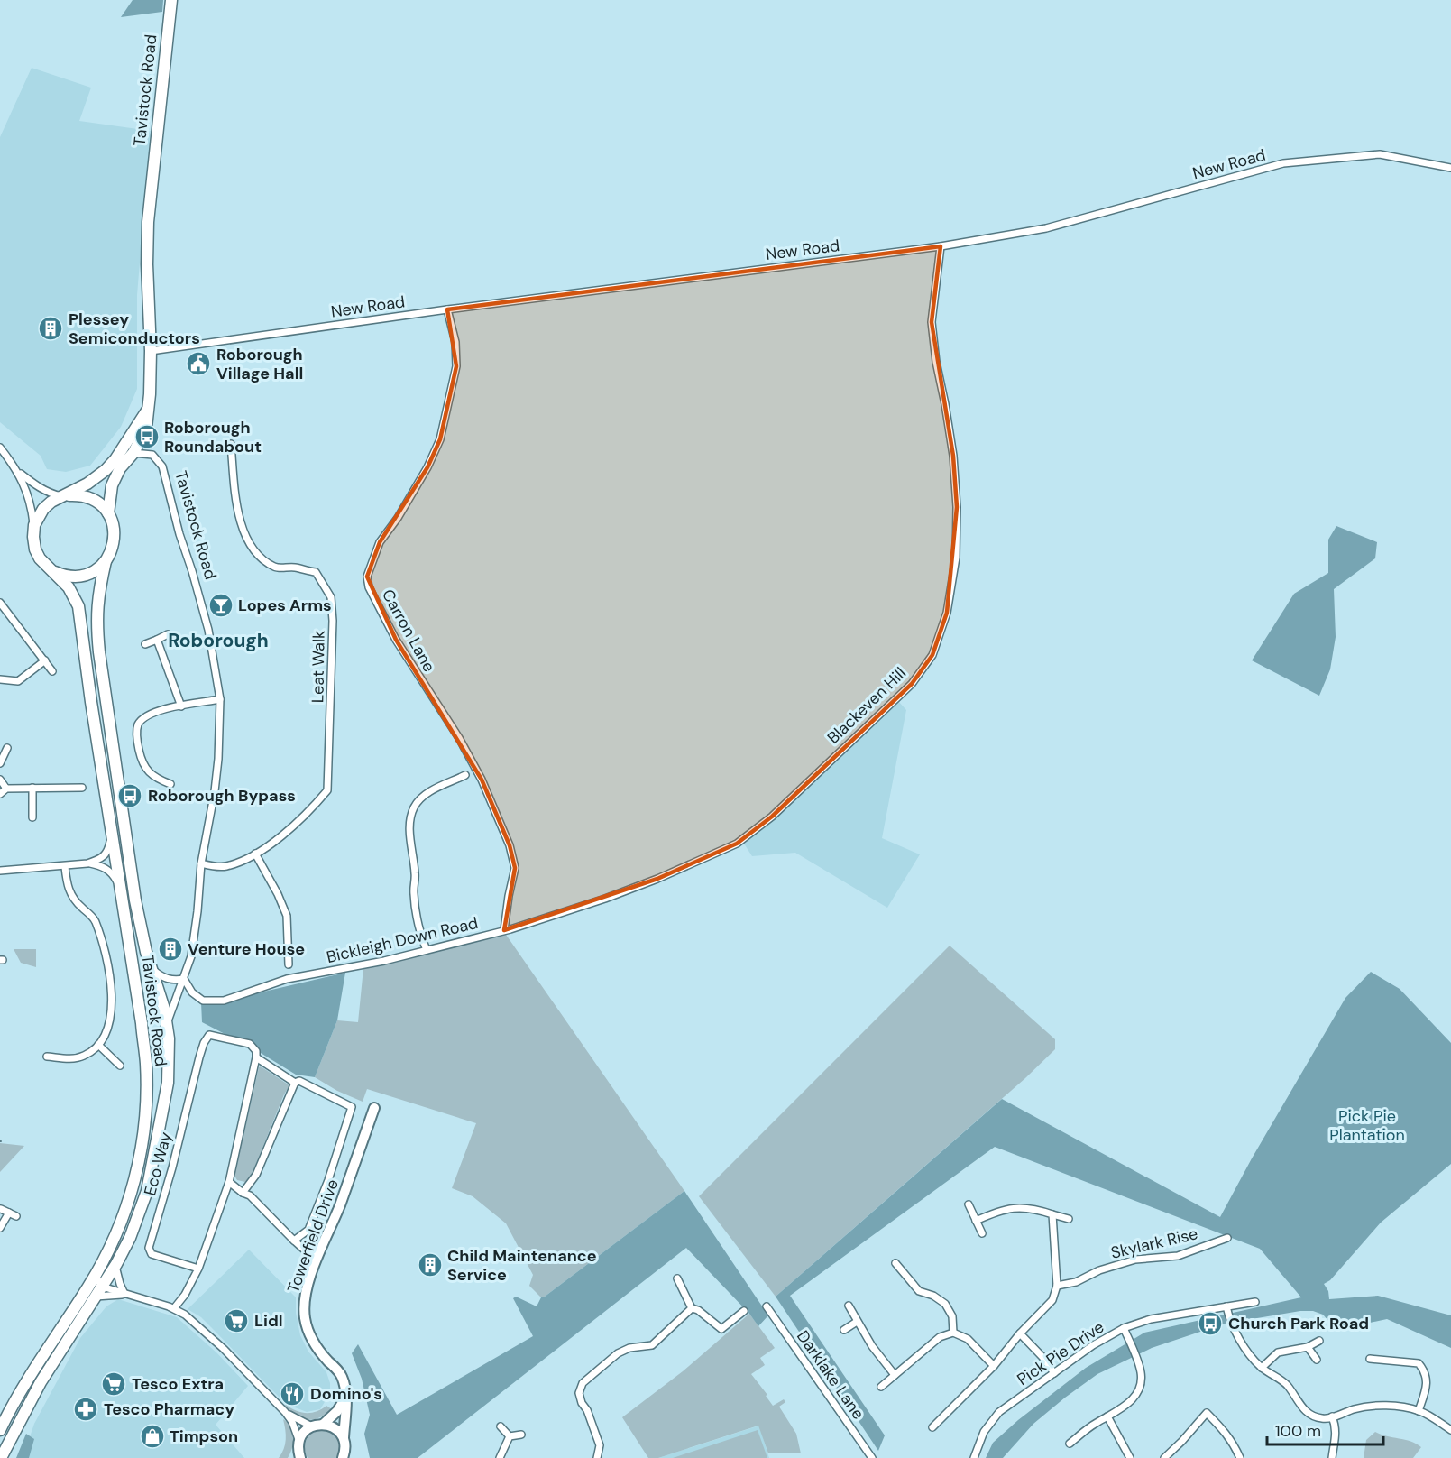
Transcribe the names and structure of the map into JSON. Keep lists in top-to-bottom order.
{
  "streets": {
    "highway": ["Tavistock Road"],
    "street": [
      "New Road",
      "Carron Lane",
      "Leat Walk",
      "Blackeven Hill",
      "Bickleigh Down Road",
      "Eco Way",
      "Towerfield Drive",
      "Skylark Rise",
      "Pick Pie Drive",
      "Darklake Lane"
    ]
  },
  "crossings": [
    ["Tavistock Road", "New Road"],
    ["Tavistock Road", "Leat Walk"],
    ["Tavistock Road", "Bickleigh Down Road"],
    ["New Road", "Carron Lane"],
    ["New Road", "Blackeven Hill"],
    ["Carron Lane", "Blackeven Hill"],
    ["Carron Lane", "Bickleigh Down Road"],
    ["Blackeven Hill", "Bickleigh Down Road"]
  ],
  "districts": ["Roborough"],
  "parks": ["Pick Pie Plantation"],
  "places": {
    "building": ["Plessey Semiconductors", "Venture House", "Child Maintenance Service"],
    "public building": ["Roborough Village Hall"],
    "bus stop": ["Roborough Roundabout", "Roborough Bypass", "Church Park Road"],
    "bar": ["Lopes Arms"],
    "supermarket": ["Lidl", "Tesco Extra"],
    "restaurant": ["Domino's"],
    "pharmacy": ["Tesco Pharmacy"],
    "shop": ["Timpson"]
  },
  "scale_bar": "100 m"
}
